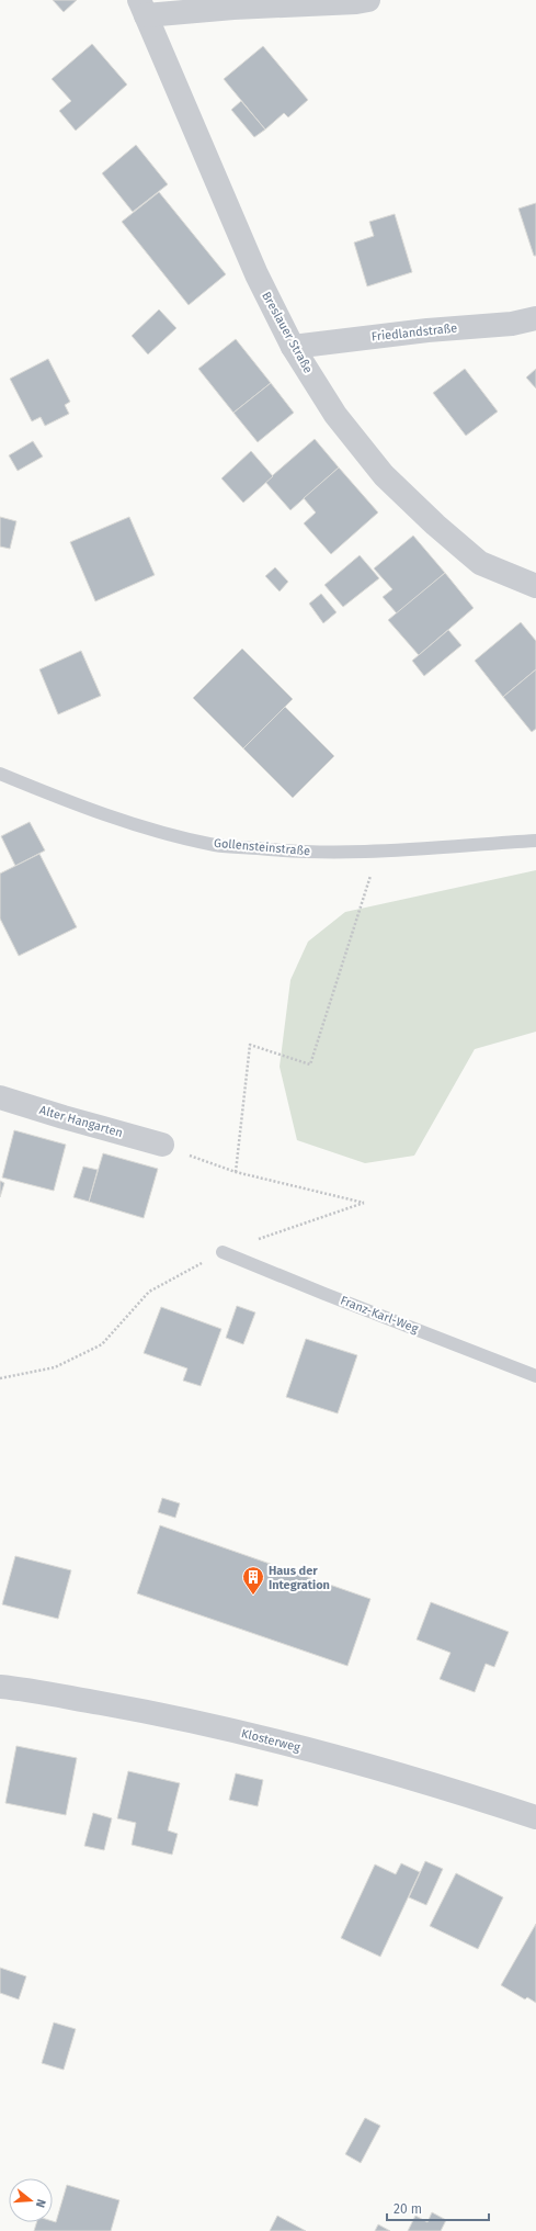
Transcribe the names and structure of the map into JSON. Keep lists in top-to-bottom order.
{
  "streets": {
    "street": [
      "Breslauer Straße",
      "Friedlandstraße",
      "Alter Hangarten",
      "Klosterweg"
    ],
    "lane": ["Gollensteinstraße", "Franz-Karl-Weg"]
  },
  "crossings": [
    ["Breslauer Straße", "Friedlandstraße"]
  ],
  "places": {
    "building": ["Haus der Integration"]
  },
  "scale_bar": "20 m",
  "north": "right"
}
